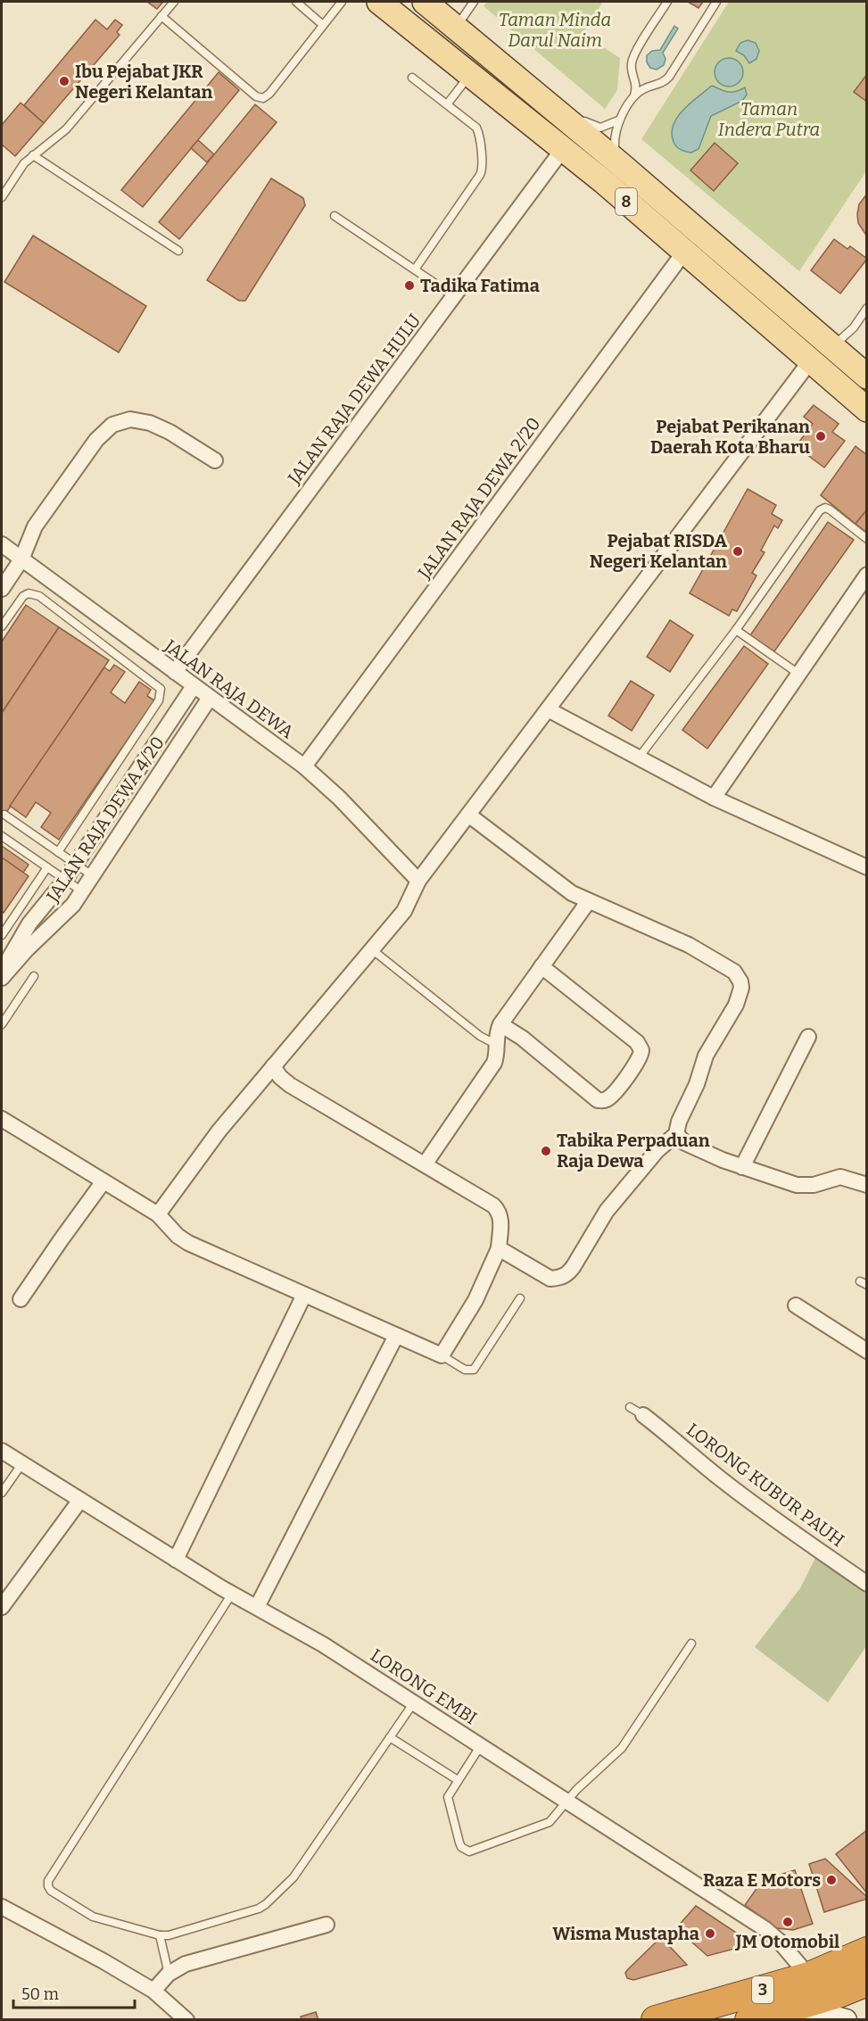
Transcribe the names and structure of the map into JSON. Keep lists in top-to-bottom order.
{
  "streets": {
    "highway": ["3"],
    "main road": ["8"],
    "street": [
      "JALAN RAJA DEWA HULU",
      "JALAN RAJA DEWA 2/20",
      "JALAN RAJA DEWA",
      "JALAN RAJA DEWA 4/20",
      "LORONG KUBUR PAUH",
      "LORONG EMBI"
    ]
  },
  "crossings": [
    ["8", "JALAN RAJA DEWA HULU"],
    ["8", "JALAN RAJA DEWA 2/20"],
    ["JALAN RAJA DEWA HULU", "JALAN RAJA DEWA"],
    ["JALAN RAJA DEWA 2/20", "JALAN RAJA DEWA"],
    ["JALAN RAJA DEWA", "JALAN RAJA DEWA 4/20"],
    ["LORONG EMBI", "3"]
  ],
  "parks": ["Taman Minda Darul Naim", "Taman Indera Putra"],
  "places": [
    "Ibu Pejabat JKR Negeri Kelantan",
    "Tadika Fatima",
    "Pejabat Perikanan Daerah Kota Bharu",
    "Pejabat RISDA Negeri Kelantan",
    "Tabika Perpaduan Raja Dewa",
    "Raza E Motors",
    "JM Otomobil",
    "Wisma Mustapha"
  ],
  "scale_bar": "50 m"
}
